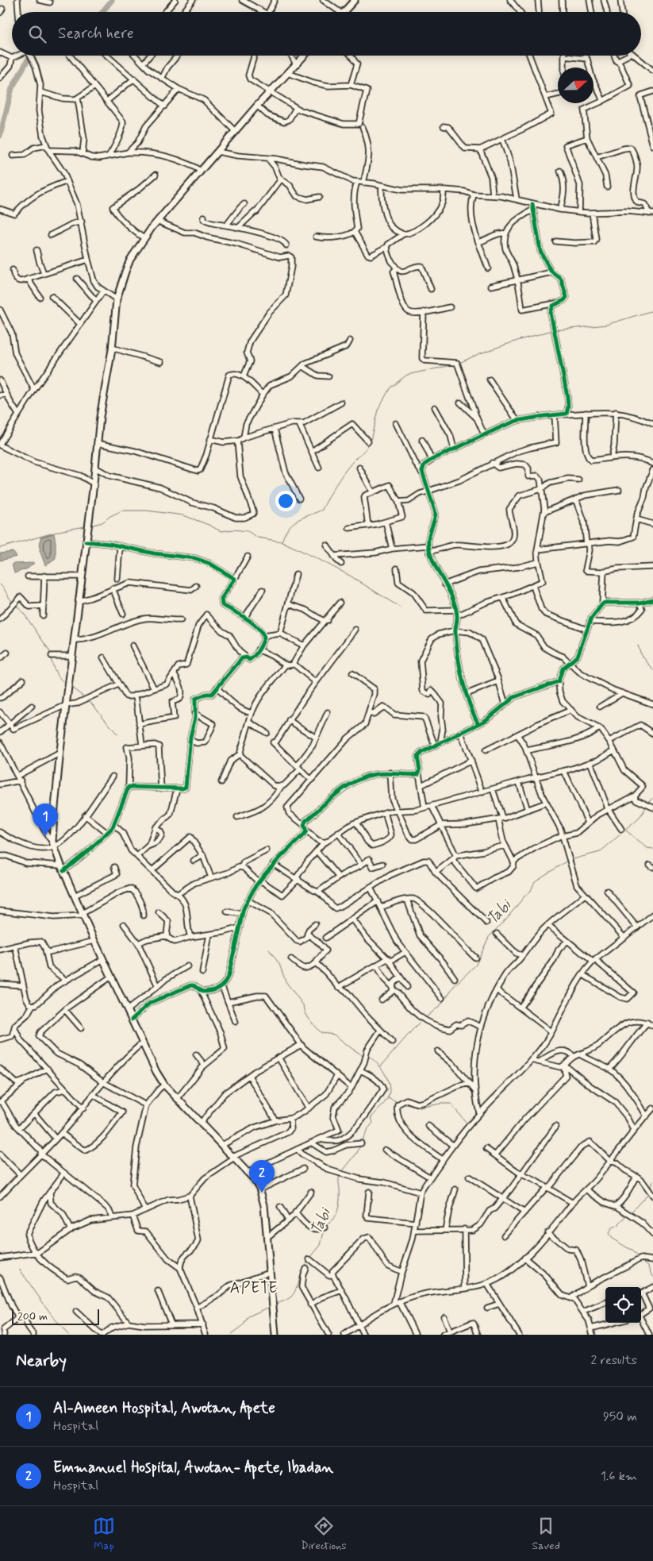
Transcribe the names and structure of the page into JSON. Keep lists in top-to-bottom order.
{
  "districts": ["APETE"],
  "water": ["Tabi"],
  "scale_bar": "200 m",
  "north": "right",
  "page": {
    "search": "Search here",
    "pins": ["1", "2"],
    "scale": "200 m",
    "heading": ["Nearby", "2 results"],
    "list": [
      {
        "mark": "1",
        "name": "Al-Ameen Hospital, Awotan, Apete",
        "note": "Hospital",
        "value": "950 m"
      },
      {
        "mark": "2",
        "name": "Emmanuel Hospital, Awotan- Apete, Ibadan",
        "note": "Hospital",
        "value": "1.6 km"
      }
    ],
    "nav": ["Map", "Directions", "Saved"]
  }
}
